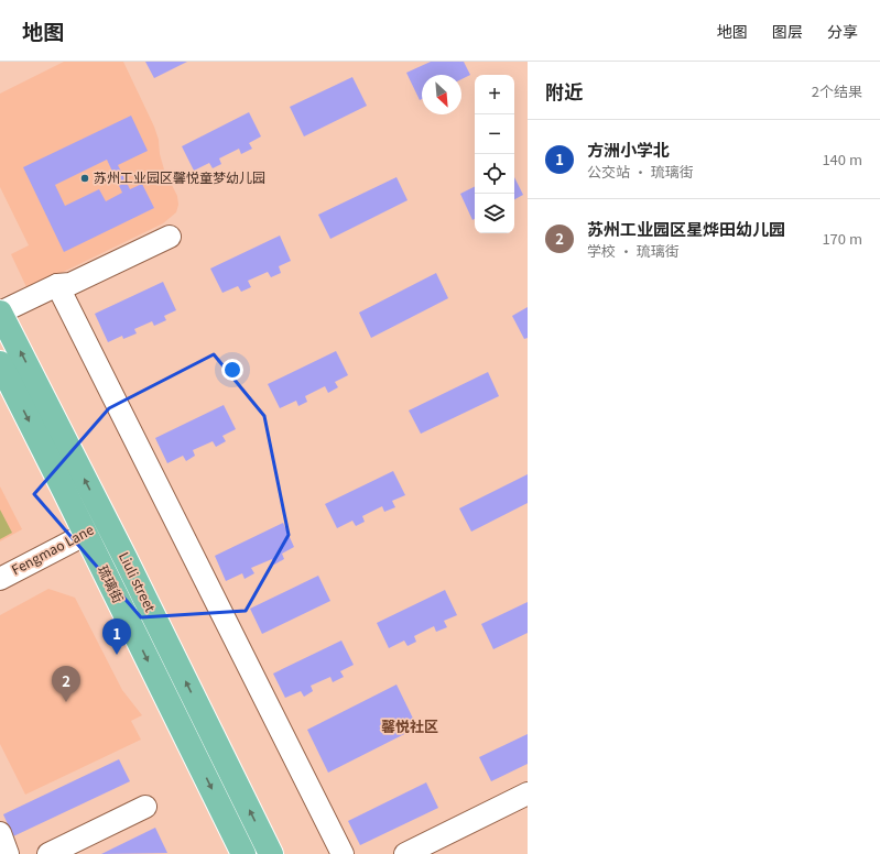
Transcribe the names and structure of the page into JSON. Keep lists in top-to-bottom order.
{
  "streets": {
    "main road": ["Liuli street", "琉璃街"],
    "street": ["Fengmao Lane"]
  },
  "crossings": [
    ["Fengmao Lane", "Liuli street"],
    ["Fengmao Lane", "琉璃街"]
  ],
  "one_way": ["Liuli street", "琉璃街"],
  "districts": ["馨悦社区"],
  "places": ["苏州工业园区馨悦童梦幼儿园"],
  "north": "bottom right",
  "page": {
    "header": "地图",
    "nav": ["地图", "图层", "分享"],
    "heading": ["附近", "2个结果"],
    "map_buttons": ["+", "−"],
    "list": [
      {
        "mark": "1",
        "name": "方洲小学北",
        "note": "公交站 · 琉璃街",
        "value": "140 m"
      },
      {
        "mark": "2",
        "name": "苏州工业园区星烨田幼儿园",
        "note": "学校 · 琉璃街",
        "value": "170 m"
      }
    ],
    "pins": ["1", "2"]
  }
}
